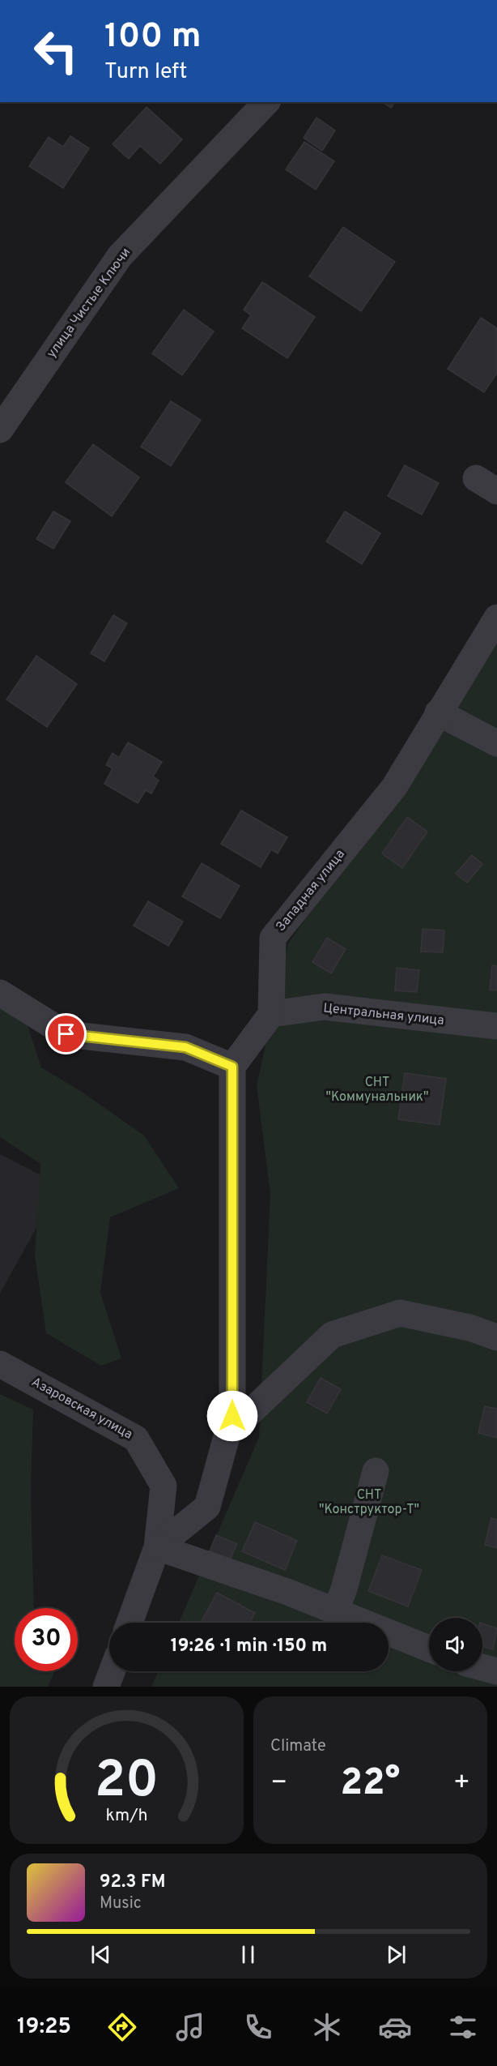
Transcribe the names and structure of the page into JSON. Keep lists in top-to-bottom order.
{
  "streets": {
    "street": [
      "улица Чистые Ключи",
      "Западная улица",
      "Центральная улица",
      "Азаровская улица"
    ]
  },
  "crossings": [
    ["Западная улица", "Центральная улица"]
  ],
  "parks": ["СНТ \"Коммунальник\"", "СНТ \"Конструктор-Т\""],
  "page": {
    "turn": ["100 m", "Turn left"],
    "limit": "30",
    "trip": "19:26 · 1 min · 150 m",
    "tile": "Climate",
    "heat": ["−", "22°", "+"],
    "song": ["92.3 FM", "Music"],
    "tabs": "19:25",
    "gauge": ["20", "km/h"]
  }
}
